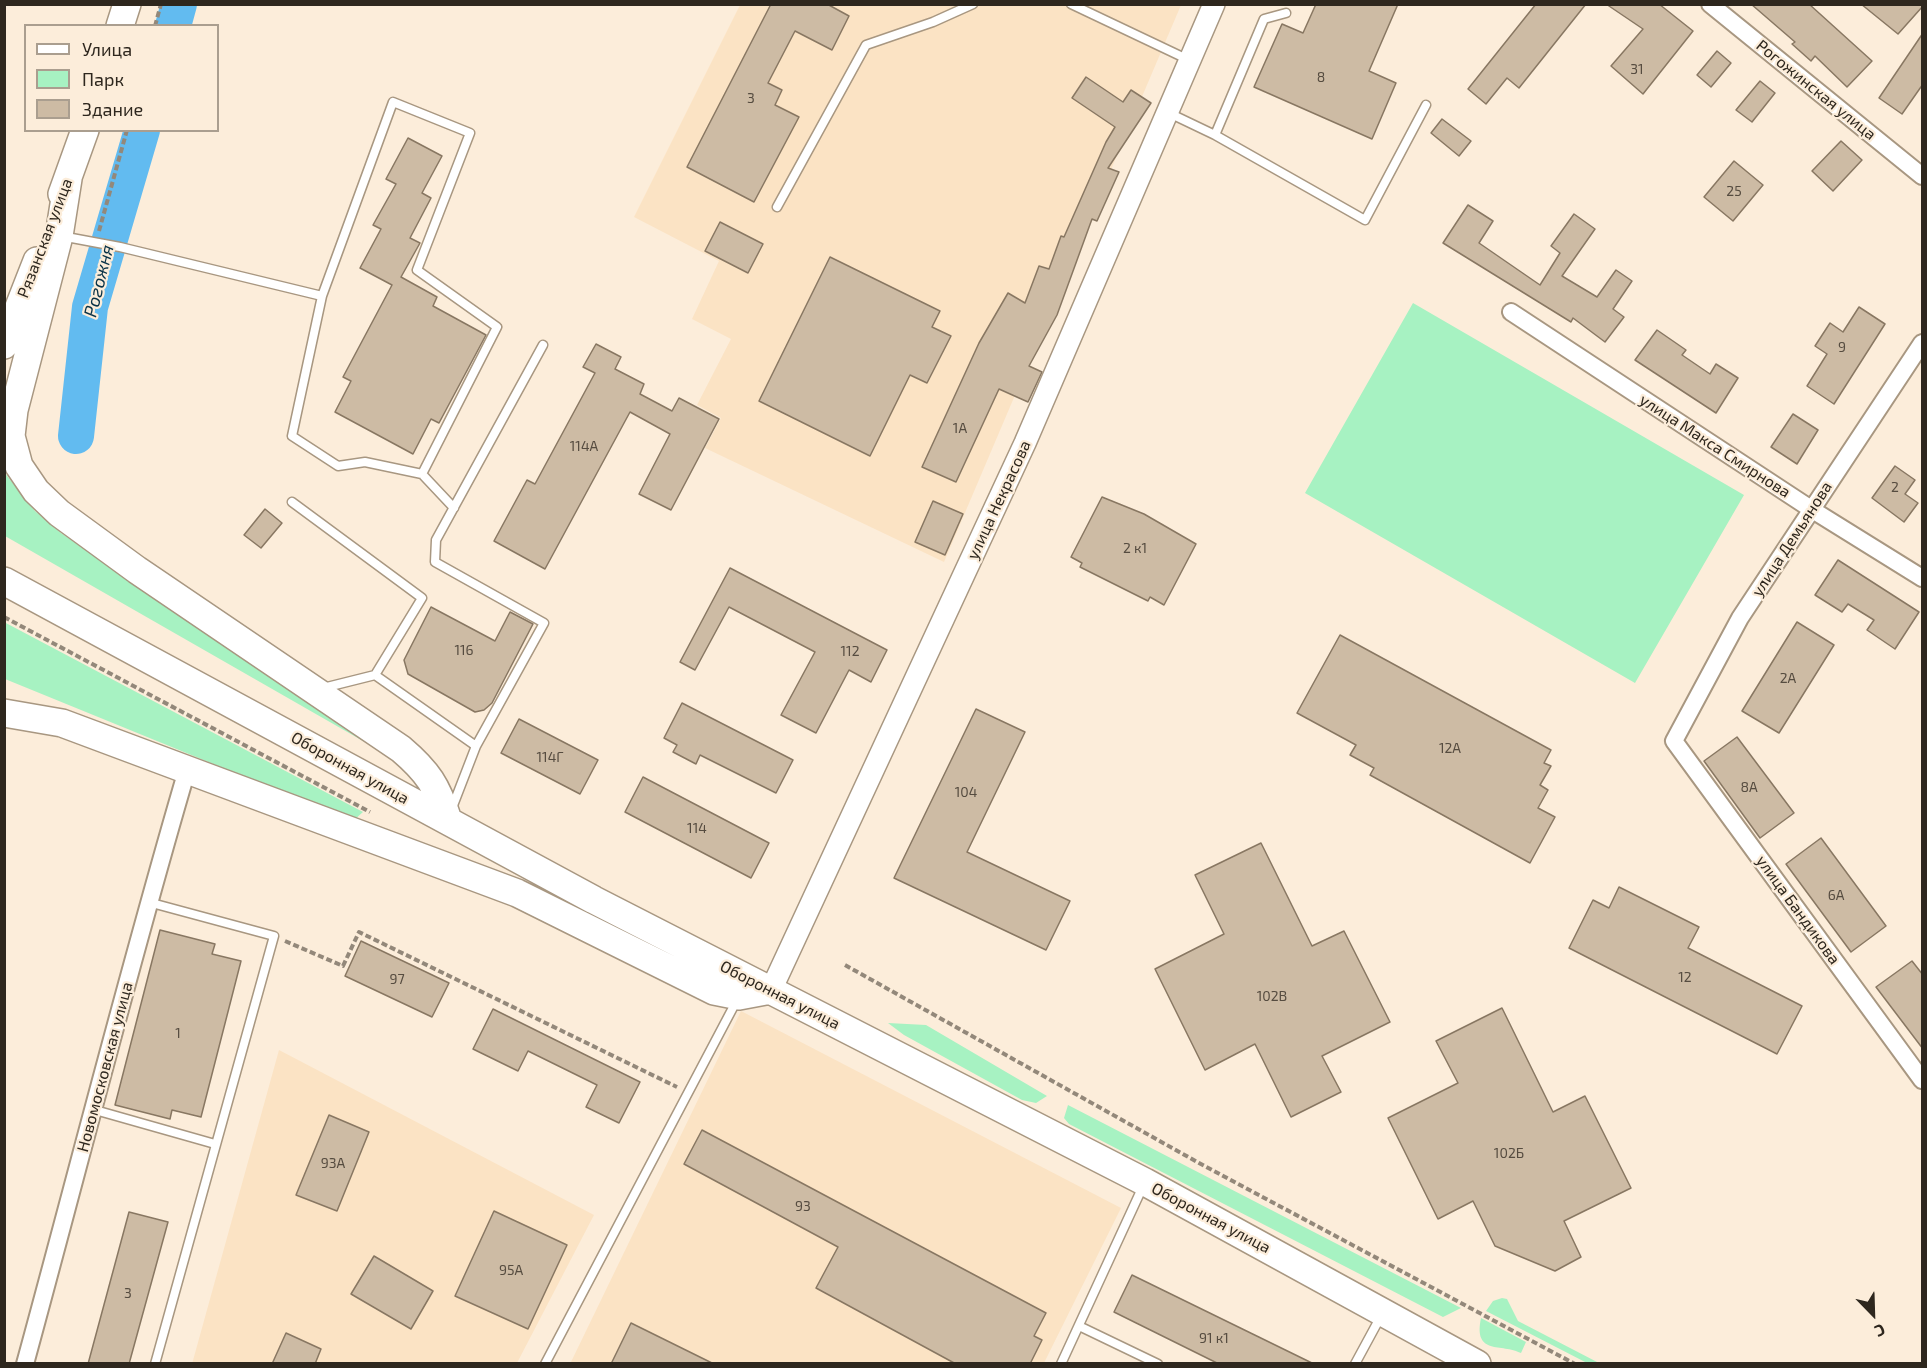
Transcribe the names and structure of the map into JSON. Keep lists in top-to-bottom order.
{
  "streets": {
    "main road": ["Рязанская улица", "Оборонная улица"],
    "street": [
      "Рогожинская улица",
      "улица Макса Смирнова",
      "улица Некрасова",
      "улица Демьянова",
      "улица Бандикова",
      "Новомосковская улица"
    ]
  },
  "crossings": [
    ["улица Макса Смирнова", "улица Демьянова"],
    ["улица Некрасова", "Оборонная улица"],
    ["улица Демьянова", "улица Бандикова"]
  ],
  "water": ["Рогожня"],
  "house_numbers": [
    "31",
    "8",
    "3",
    "25",
    "9",
    "1А",
    "114А",
    "2",
    "2 к1",
    "116",
    "112",
    "2А",
    "12А",
    "114Г",
    "8А",
    "104",
    "114",
    "6А",
    "12",
    "97",
    "102В",
    "1",
    "102Б",
    "93А",
    "93",
    "95А",
    "3",
    "91 к1"
  ],
  "legend": ["Улица", "Парк", "Здание"],
  "north": "bottom right"
}
